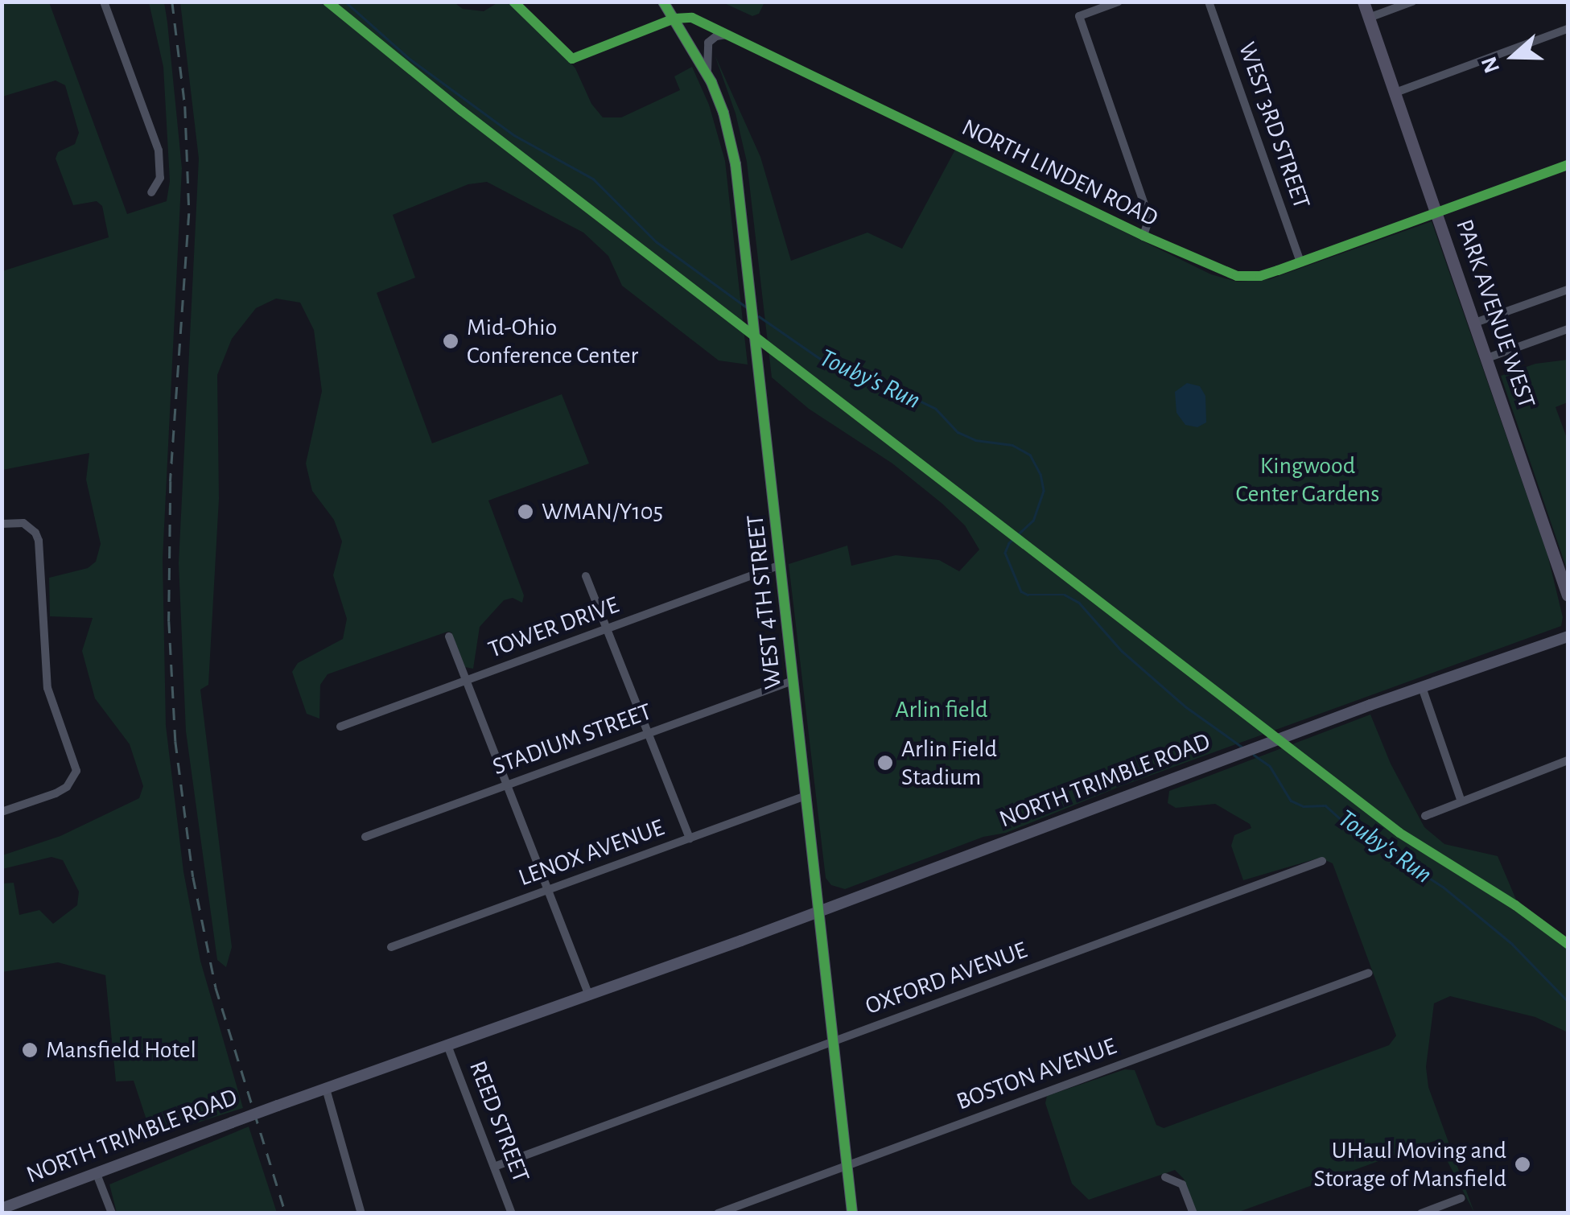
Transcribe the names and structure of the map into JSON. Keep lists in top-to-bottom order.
{
  "streets": {
    "main road": ["PARK AVENUE WEST", "WEST 4TH STREET", "NORTH TRIMBLE ROAD"],
    "street": [
      "WEST 3RD STREET",
      "NORTH LINDEN ROAD",
      "TOWER DRIVE",
      "STADIUM STREET",
      "LENOX AVENUE",
      "OXFORD AVENUE",
      "BOSTON AVENUE",
      "REED STREET"
    ]
  },
  "crossings": [
    ["WEST 3RD STREET", "NORTH LINDEN ROAD"],
    ["NORTH LINDEN ROAD", "PARK AVENUE WEST"],
    ["NORTH LINDEN ROAD", "WEST 4TH STREET"],
    ["WEST 4TH STREET", "TOWER DRIVE"],
    ["WEST 4TH STREET", "STADIUM STREET"],
    ["WEST 4TH STREET", "NORTH TRIMBLE ROAD"],
    ["WEST 4TH STREET", "LENOX AVENUE"],
    ["WEST 4TH STREET", "OXFORD AVENUE"],
    ["WEST 4TH STREET", "BOSTON AVENUE"],
    ["NORTH TRIMBLE ROAD", "REED STREET"],
    ["OXFORD AVENUE", "REED STREET"]
  ],
  "water": ["Touby's Run"],
  "parks": ["Kingwood Center Gardens", "Arlin field"],
  "places": [
    "Mid-Ohio Conference Center",
    "WMAN/Y105",
    "Arlin Field Stadium",
    "Mansfield Hotel",
    "UHaul Moving and Storage of Mansfield"
  ],
  "north": "left"
}
